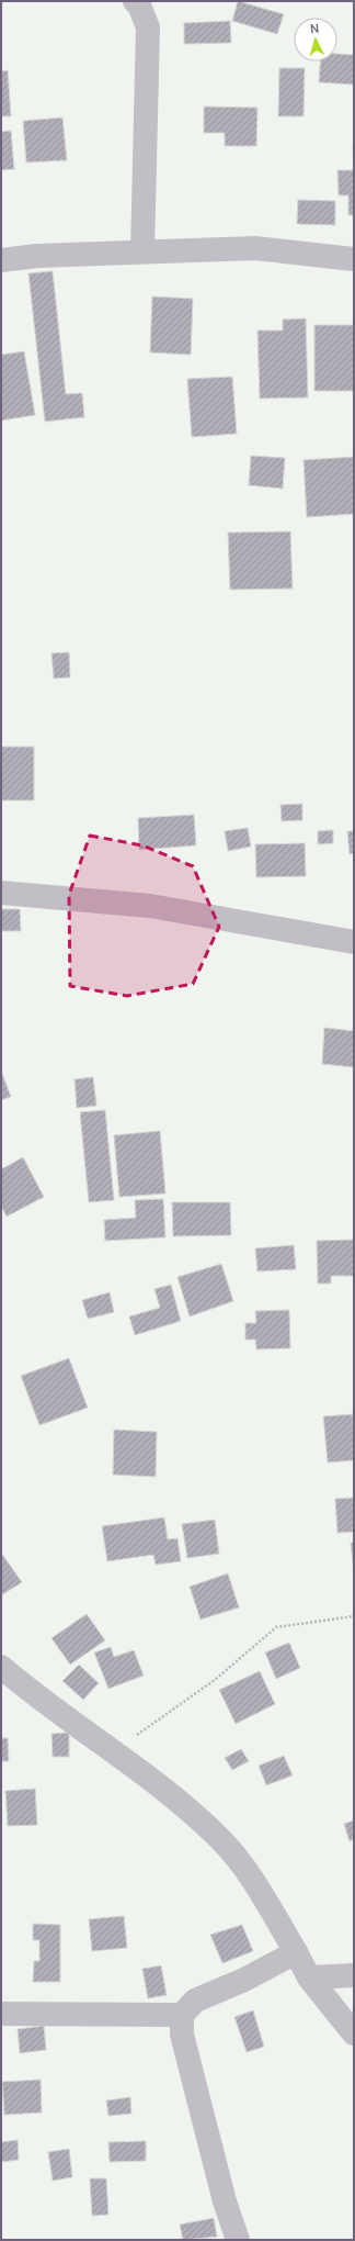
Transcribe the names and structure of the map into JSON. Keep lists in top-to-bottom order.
{
  "north": "top"
}
